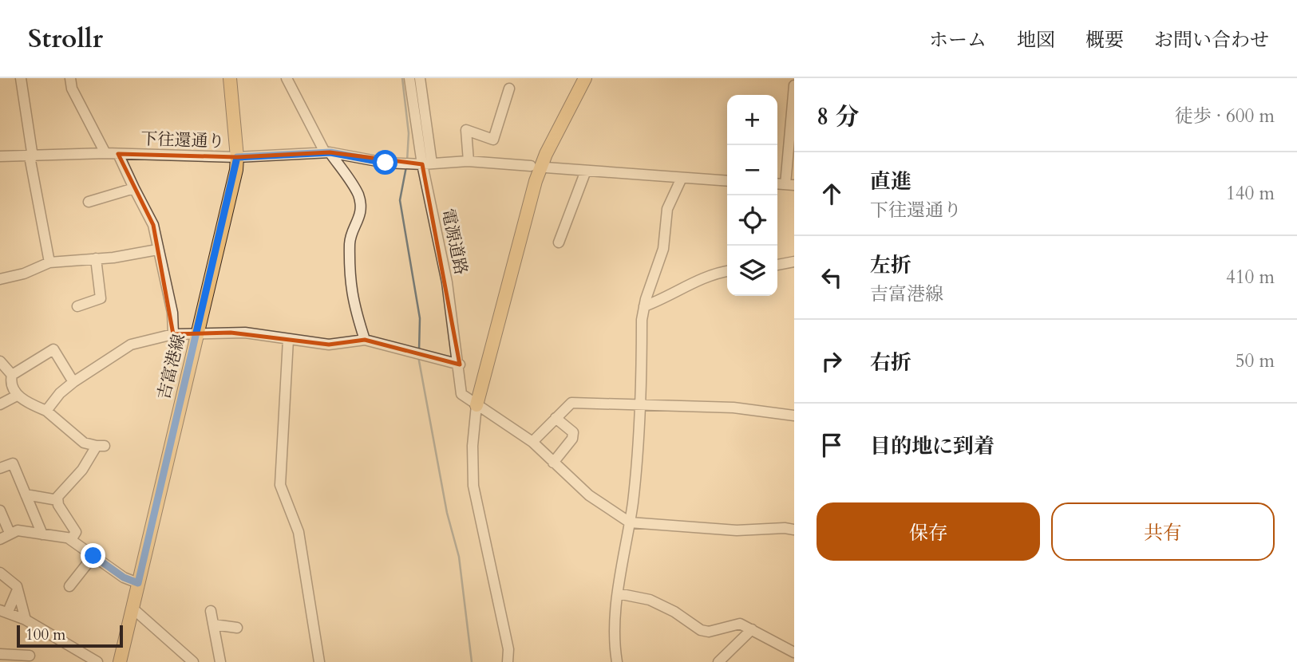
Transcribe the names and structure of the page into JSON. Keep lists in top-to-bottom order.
{
  "streets": {
    "main road": ["吉富港線"],
    "street": ["下往還通り", "電源道路"]
  },
  "crossings": [
    ["下往還通り", "電源道路"],
    ["下往還通り", "吉富港線"]
  ],
  "scale_bar": "100 m",
  "page": {
    "header": "Strollr",
    "nav": [
      "ホーム",
      "地図",
      "概要",
      "お問い合わせ"
    ],
    "heading": ["8 分", "徒歩 · 600 m"],
    "map_buttons": ["+", "−"],
    "list": [
      ["直進", "下往還通り", "140 m"],
      ["左折", "吉富港線", "410 m"],
      ["右折", "50 m"],
      "目的地に到着"
    ],
    "buttons": ["保存", "共有"],
    "scale": "100 m"
  }
}
